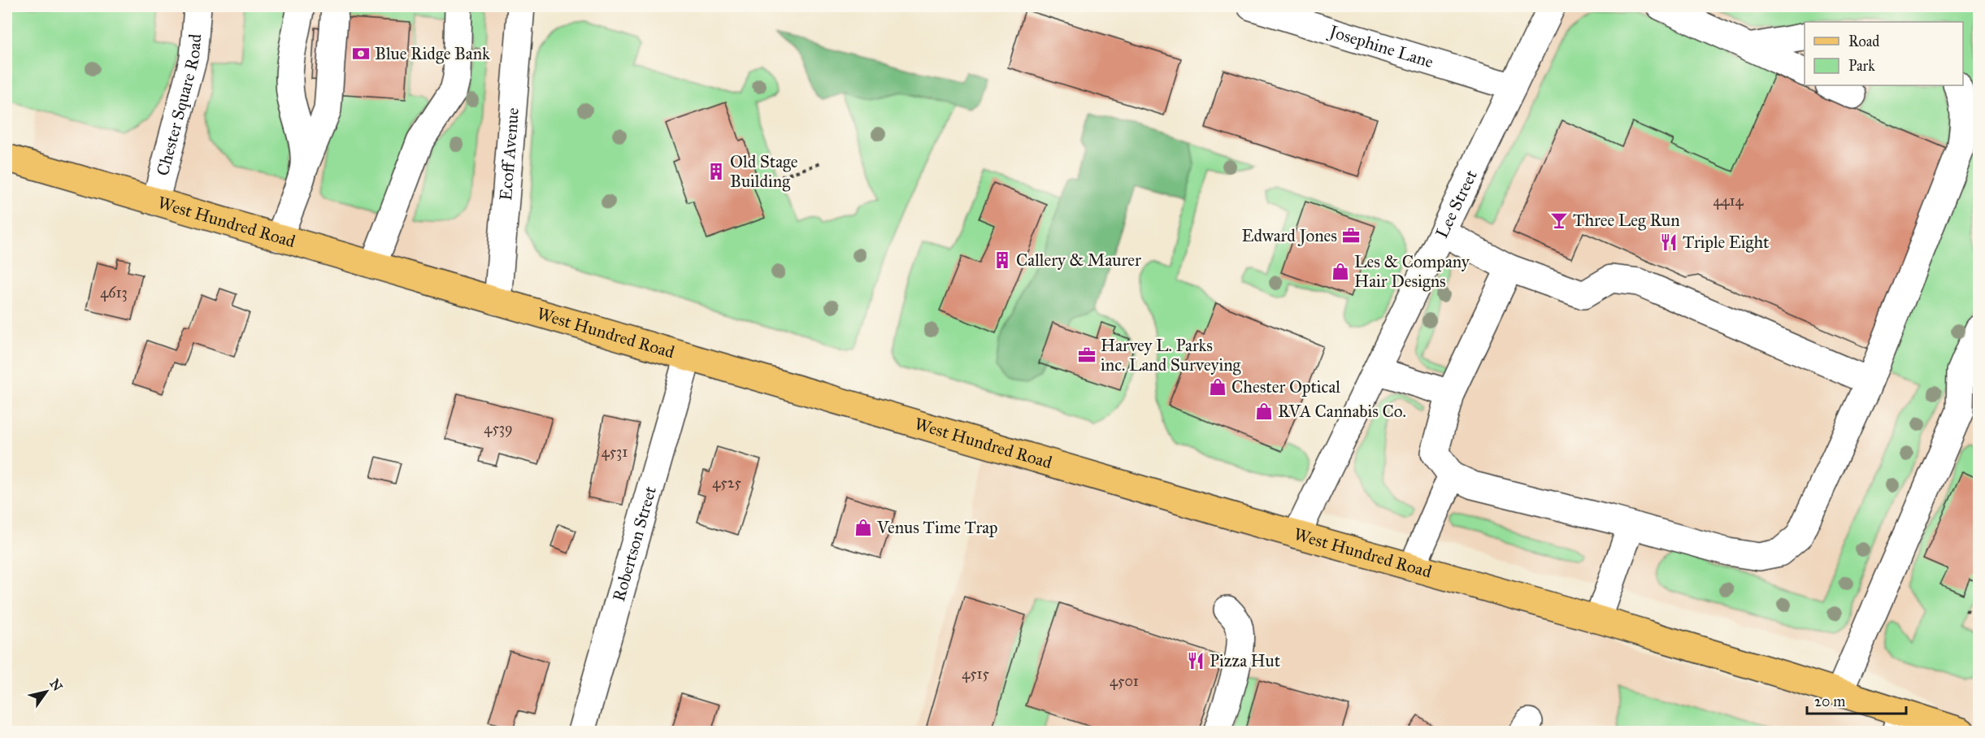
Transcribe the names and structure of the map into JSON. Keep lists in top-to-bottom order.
{
  "streets": {
    "main road": ["West Hundred Road"],
    "street": [
      "Josephine Lane",
      "Chester Square Road",
      "Ecoff Avenue",
      "Lee Street",
      "Robertson Street"
    ]
  },
  "crossings": [
    ["Josephine Lane", "Lee Street"],
    ["Chester Square Road", "West Hundred Road"],
    ["Ecoff Avenue", "West Hundred Road"],
    ["Lee Street", "West Hundred Road"],
    ["West Hundred Road", "Robertson Street"]
  ],
  "places": {
    "bank": ["Blue Ridge Bank"],
    "building": ["Old Stage Building", "Callery & Maurer"],
    "bar": ["Three Leg Run"],
    "office": ["Edward Jones", "Harvey L. Parks inc. Land Surveying"],
    "restaurant": ["Triple Eight", "Pizza Hut"],
    "shop": [
      "Les & Company Hair Designs",
      "Chester Optical",
      "RVA Cannabis Co.",
      "Venus Time Trap"
    ]
  },
  "house_numbers": [
    "4414",
    "4613",
    "4539",
    "4531",
    "4525",
    "4515",
    "4501"
  ],
  "legend": ["Road", "Park"],
  "scale_bar": "20 m",
  "north": "top right"
}
